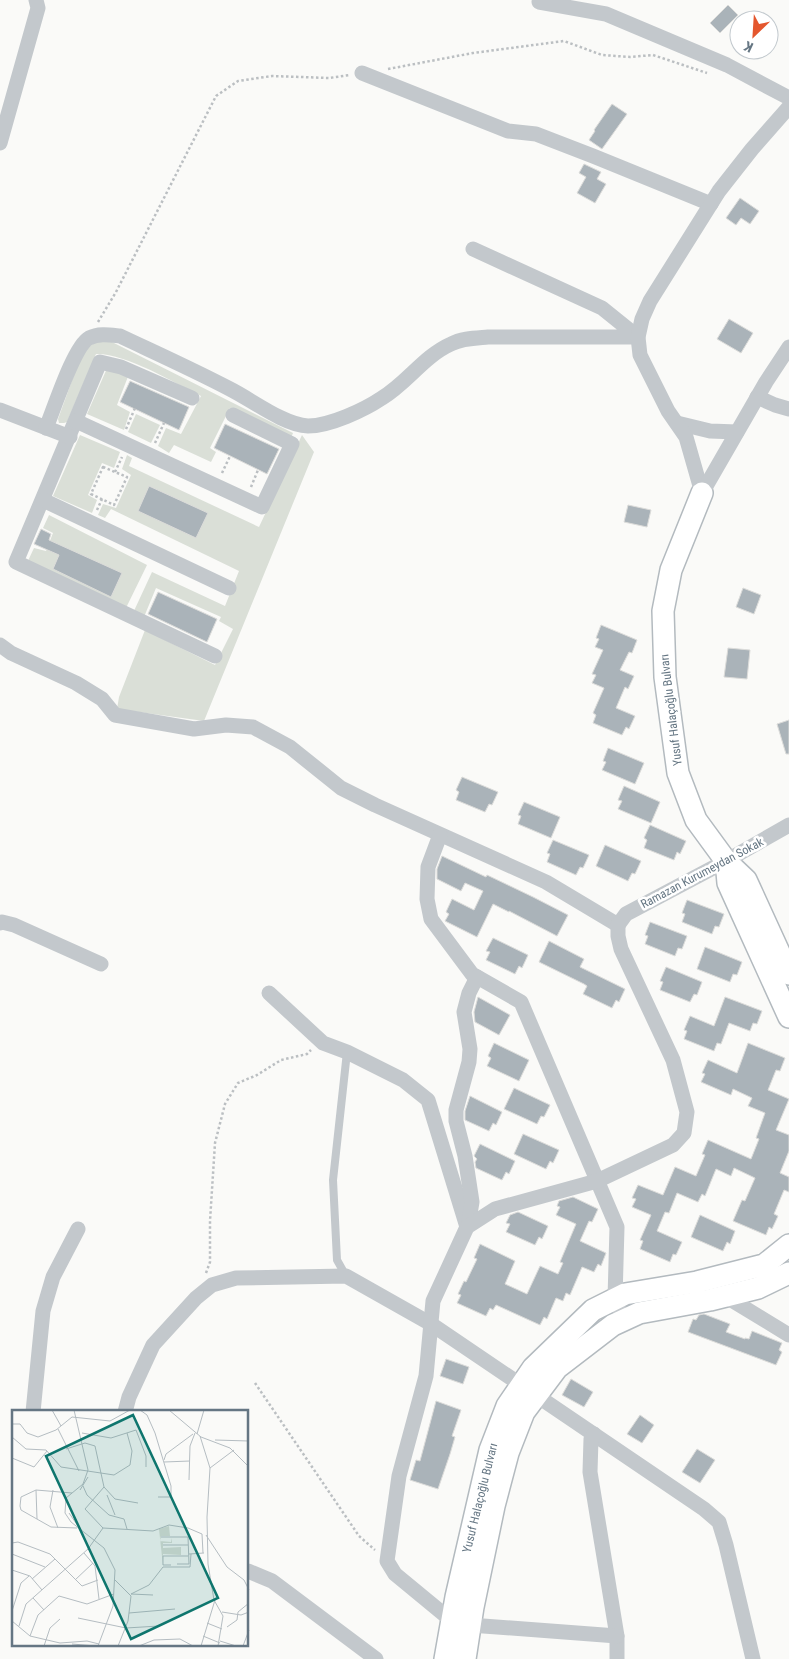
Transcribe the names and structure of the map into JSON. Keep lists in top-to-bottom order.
{
  "streets": {
    "street": ["Yusuf Halaçoğlu Bulvarı", "Ramazan Kurumeydan Sokak"]
  },
  "crossings": [
    ["Yusuf Halaçoğlu Bulvarı", "Ramazan Kurumeydan Sokak"]
  ],
  "north": "bottom left"
}
